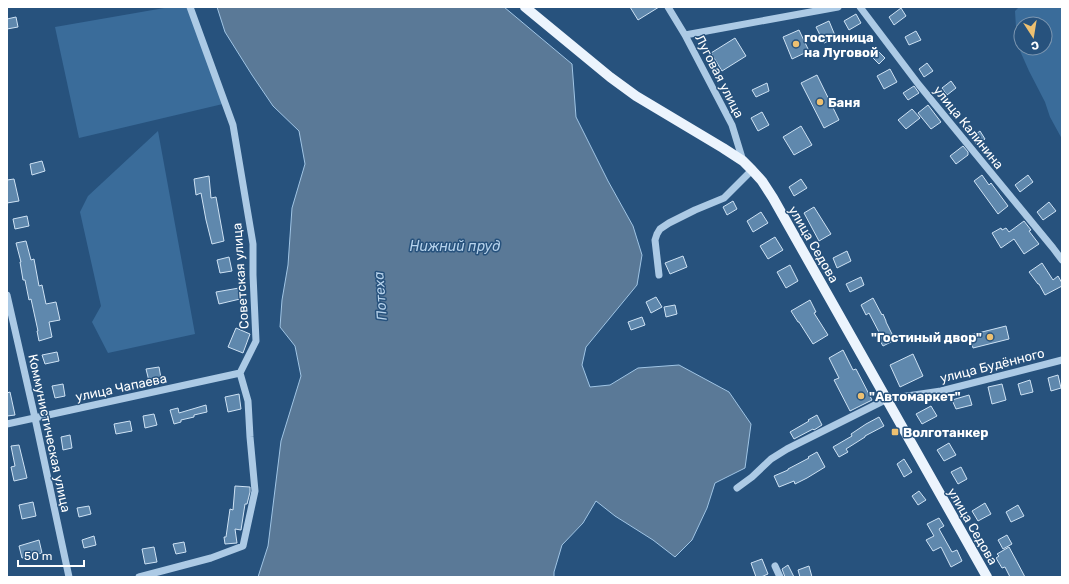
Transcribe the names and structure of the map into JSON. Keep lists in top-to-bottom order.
{
  "streets": {
    "main road": ["улица Седова"],
    "street": [
      "Луговая улица",
      "улица Калинина",
      "Советская улица",
      "улица Будённого",
      "улица Чапаева",
      "Коммунистическая улица"
    ]
  },
  "crossings": [
    ["Луговая улица", "улица Седова"],
    ["улица Седова", "улица Будённого"],
    ["Советская улица", "улица Чапаева"],
    ["улица Чапаева", "Коммунистическая улица"]
  ],
  "water": ["Нижний пруд", "Потеха"],
  "places": {
    "other": [
      "гостиница на Луговой",
      "Баня",
      "\"Гостиный двор\"",
      "\"Автомаркет\""
    ],
    "transit": ["Волготанкер"]
  },
  "scale_bar": "50 m",
  "north": "bottom"
}
